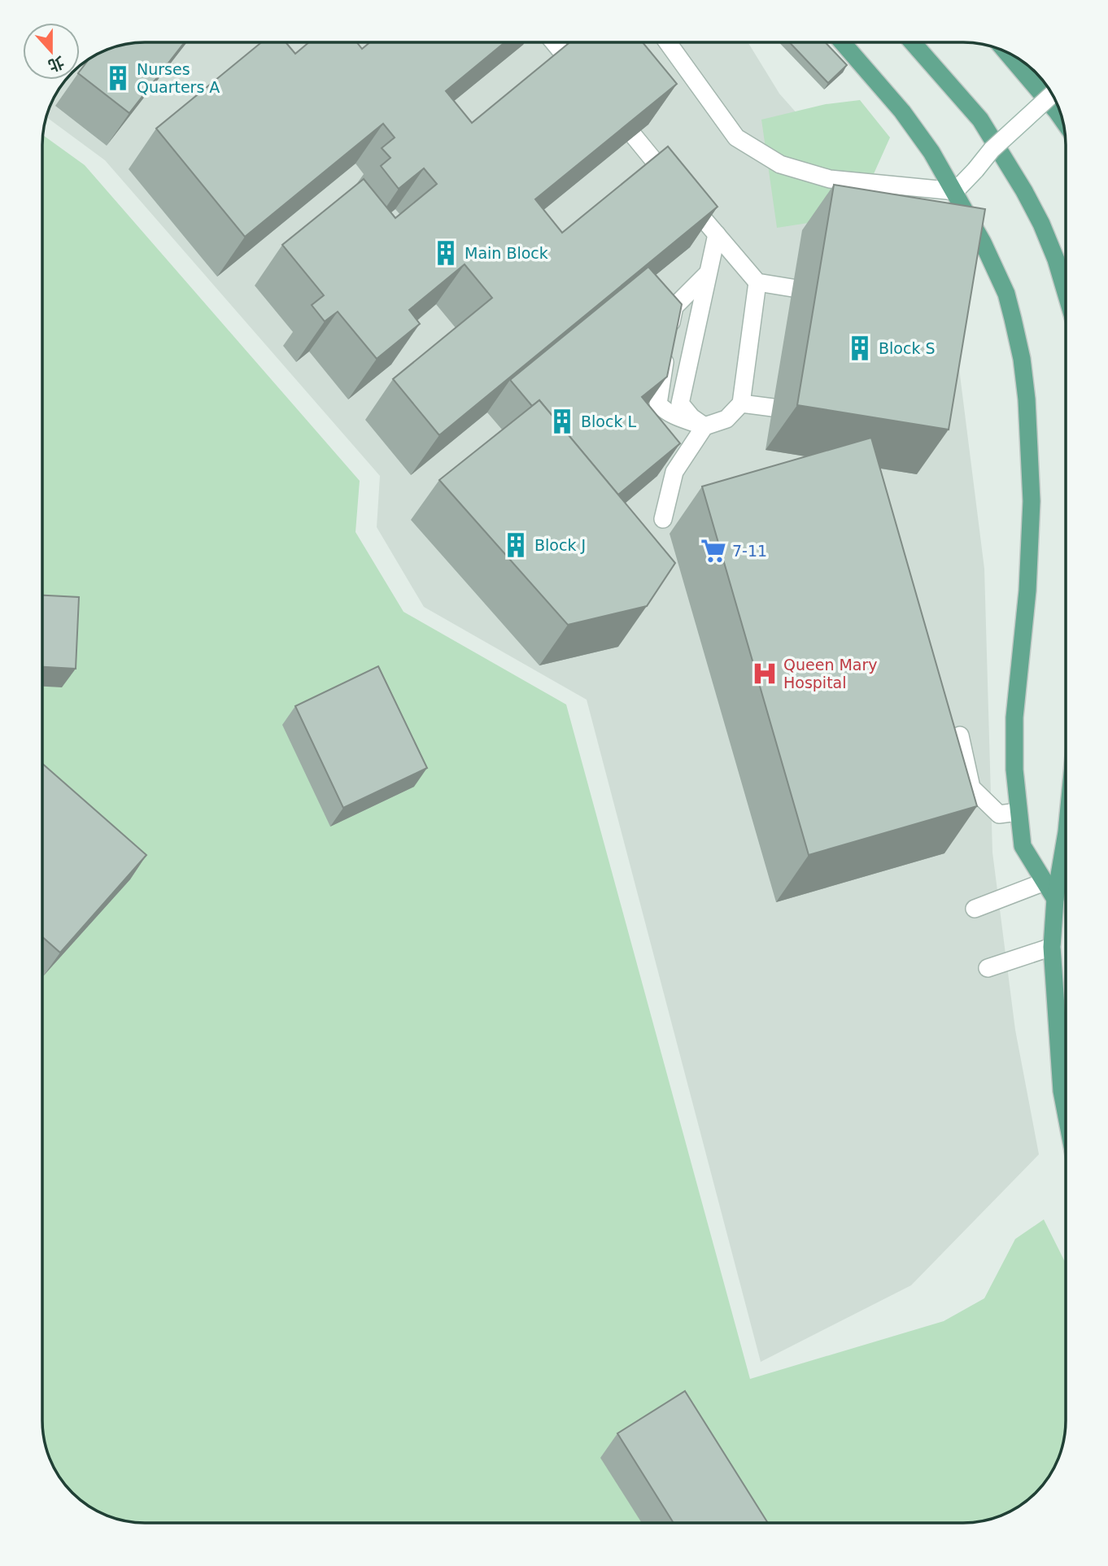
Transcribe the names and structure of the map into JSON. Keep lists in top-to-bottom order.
{
  "places": {
    "building": [
      "Nurses Quarters A",
      "Main Block",
      "Block S",
      "Block L",
      "Block J"
    ],
    "supermarket": ["7-11"],
    "hospital": ["Queen Mary Hospital"]
  },
  "north": "bottom"
}
